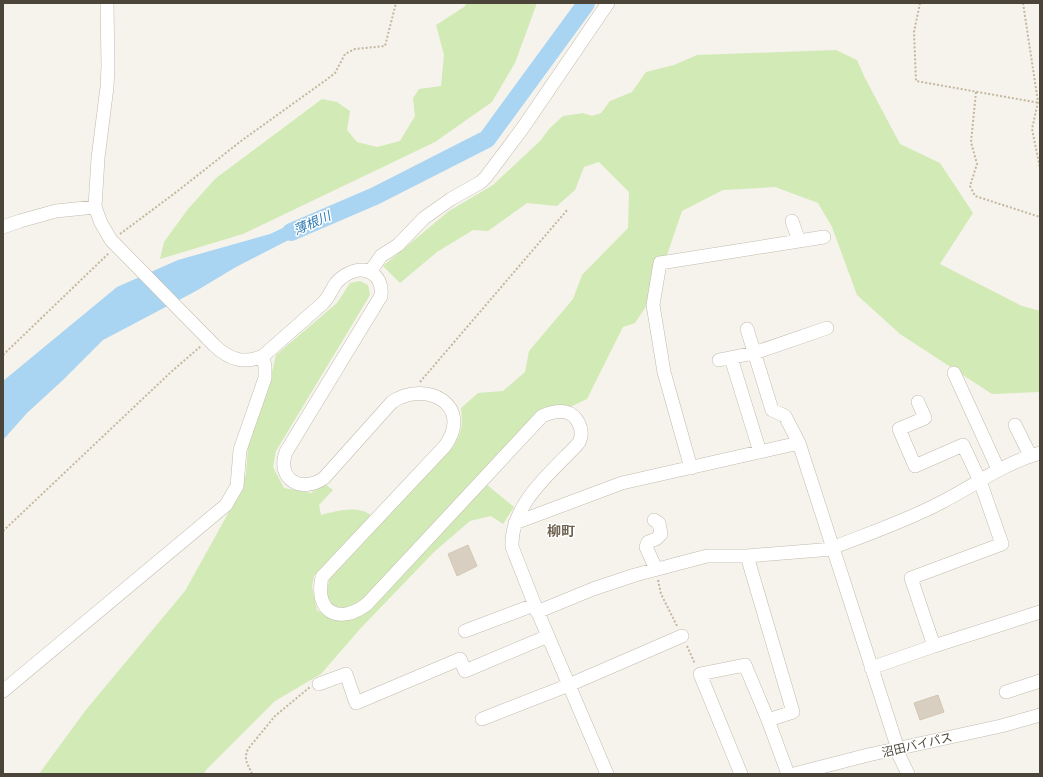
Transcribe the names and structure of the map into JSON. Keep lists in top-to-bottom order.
{
  "streets": {
    "street": ["沼田バイパス"]
  },
  "districts": ["柳町"],
  "water": ["薄根川"]
}
